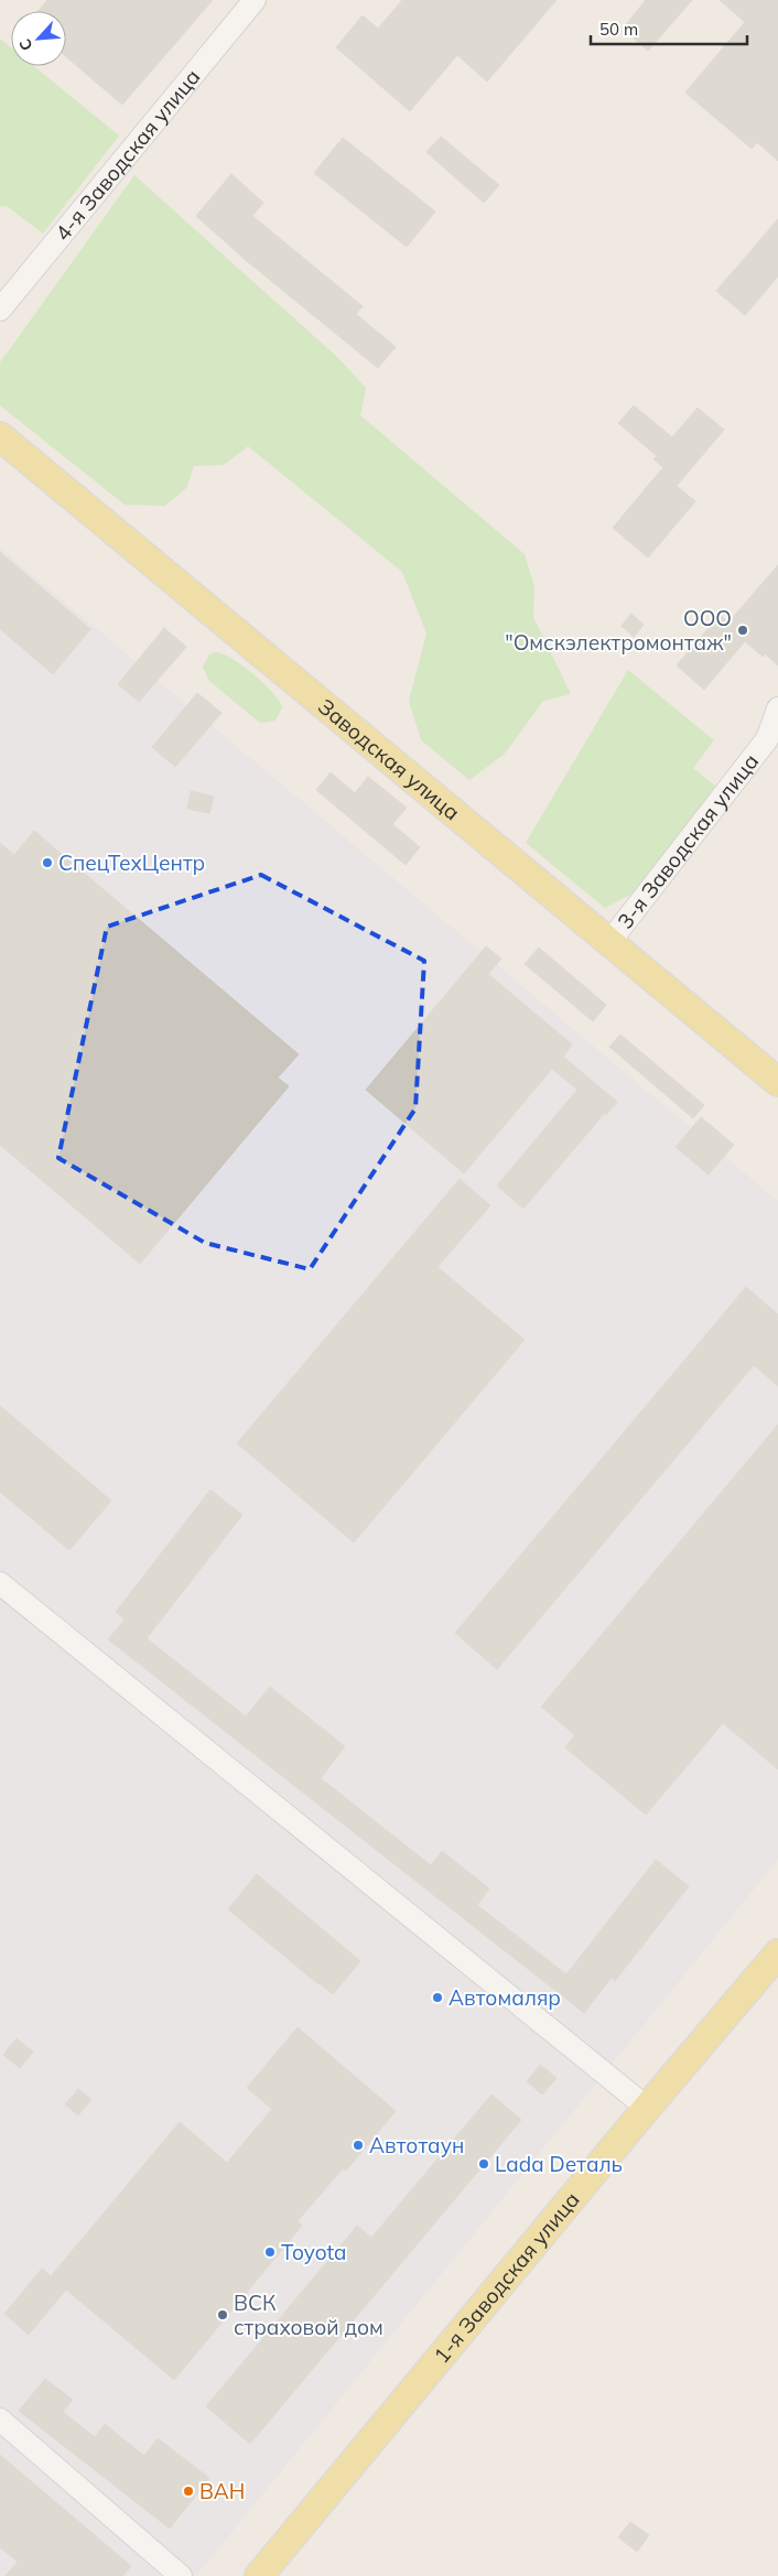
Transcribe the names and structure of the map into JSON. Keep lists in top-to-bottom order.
{
  "streets": {
    "main road": ["Заводская улица", "1-я Заводская улица"],
    "street": ["4-я Заводская улица", "3-я Заводская улица"]
  },
  "crossings": [
    ["Заводская улица", "3-я Заводская улица"]
  ],
  "places": [
    "ООО \"Омскэлектромонтаж\"",
    "СпецТехЦентр",
    "Автомаляр",
    "Автотаун",
    "Lada Dеталь",
    "Toyota",
    "ВСК страховой дом",
    "ВАН"
  ],
  "scale_bar": "50 m",
  "north": "bottom left"
}
